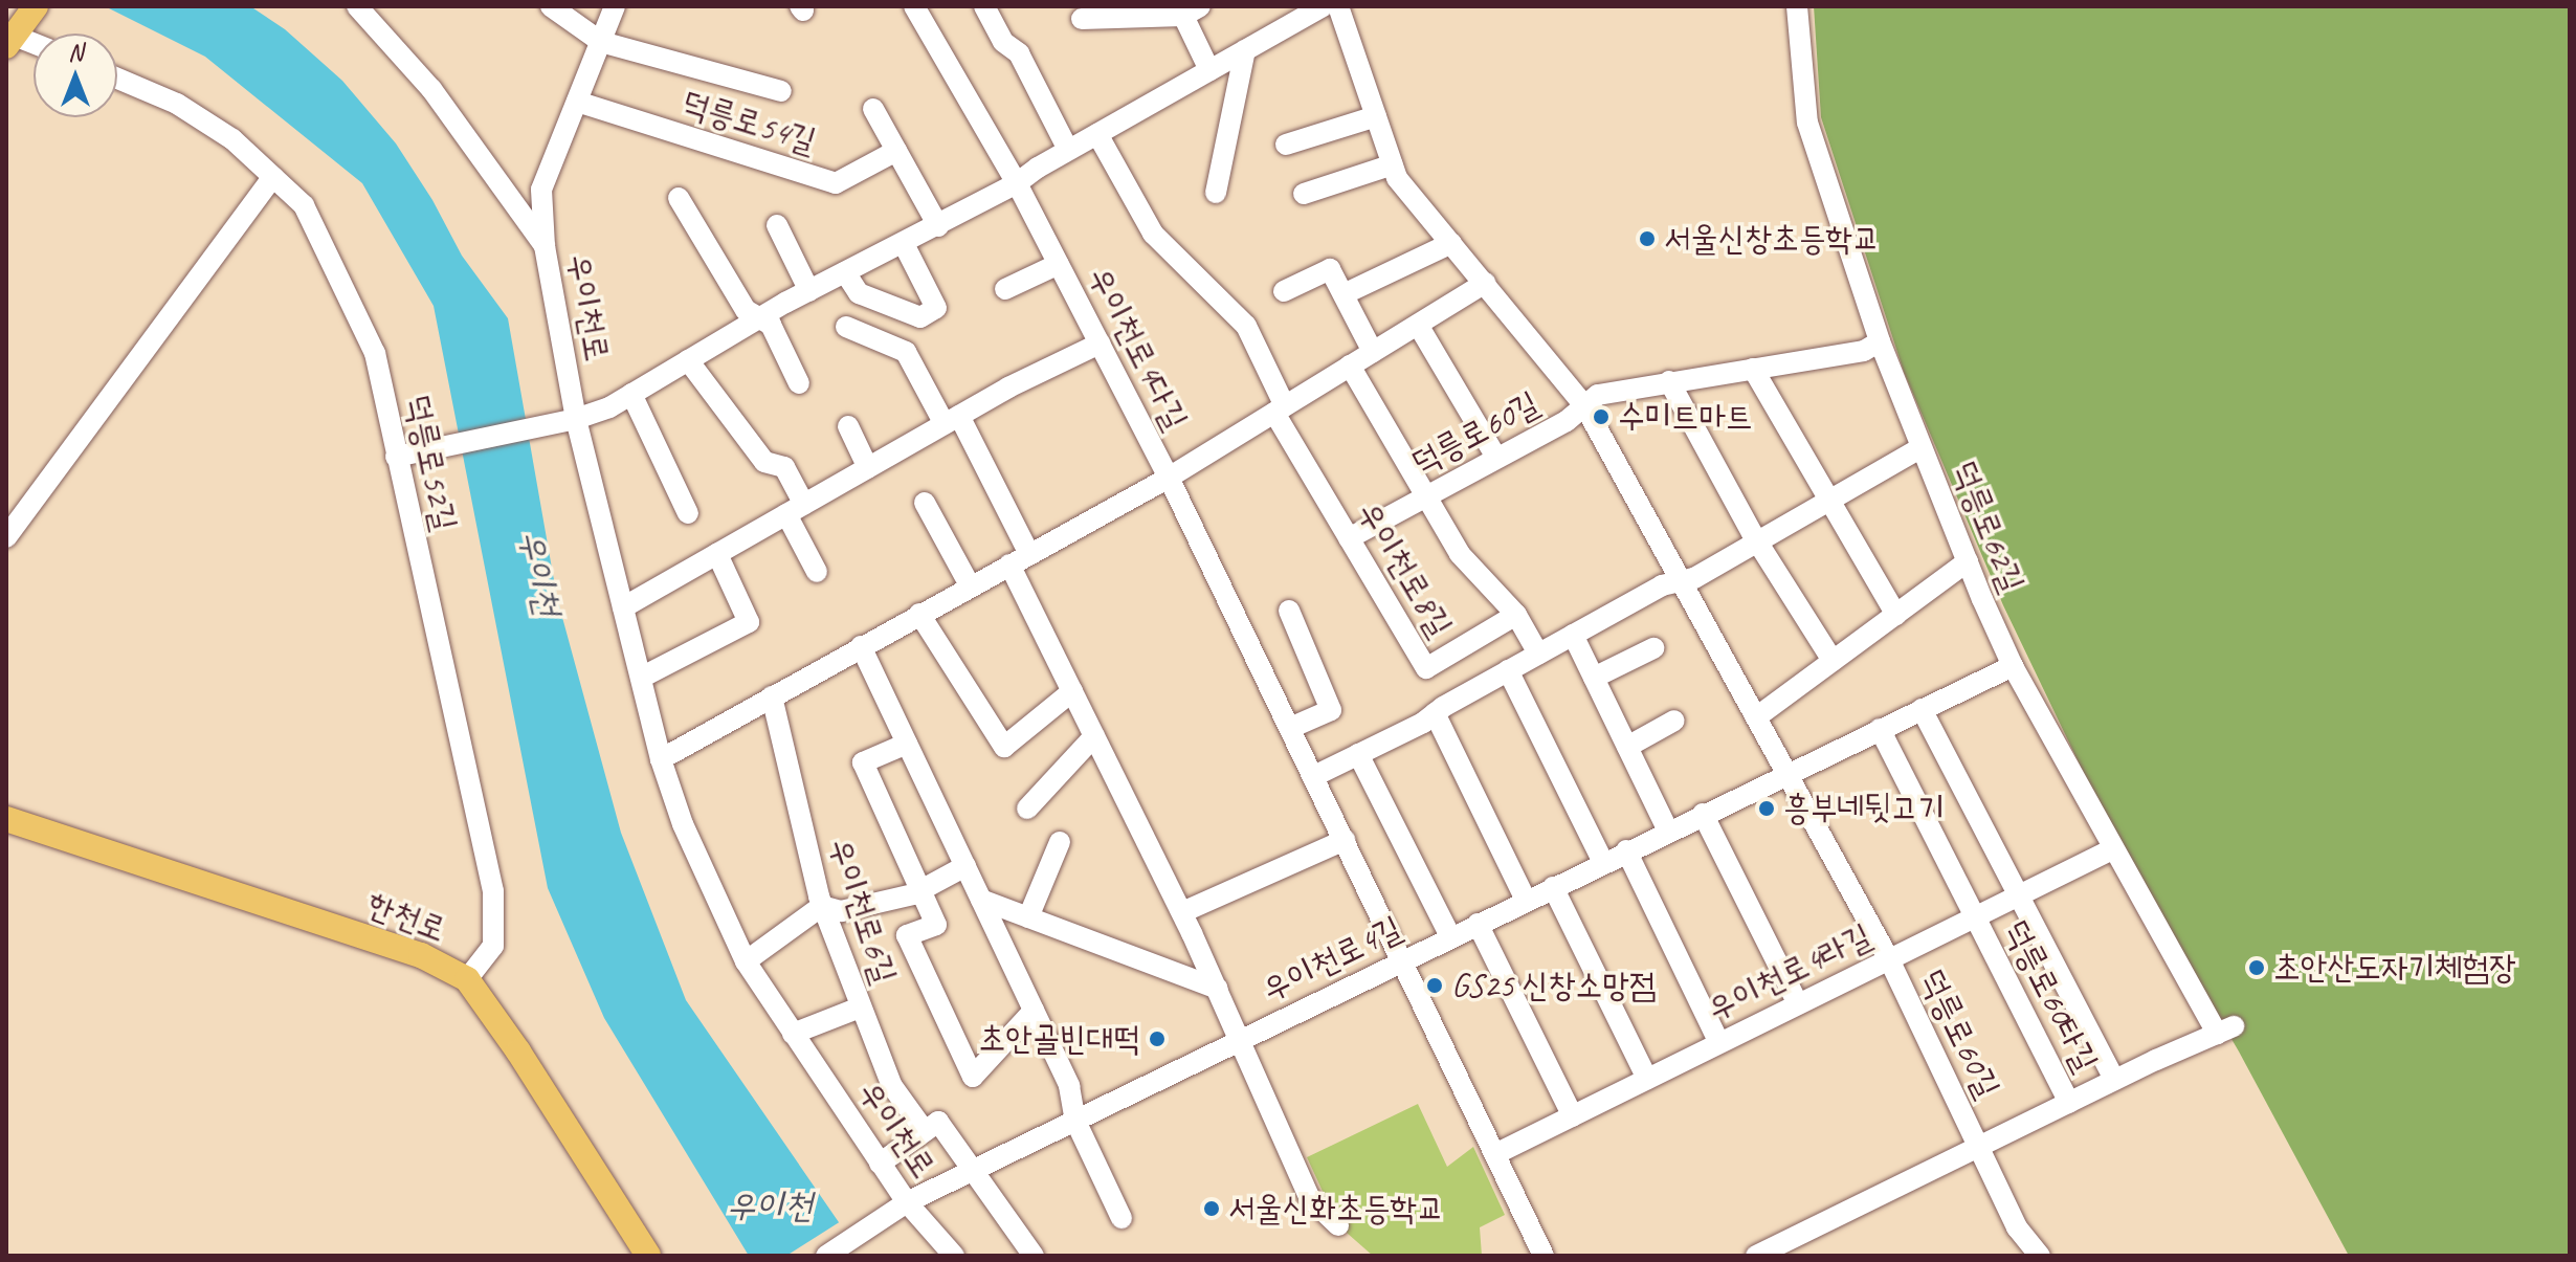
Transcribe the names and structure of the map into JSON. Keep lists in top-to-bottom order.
{
  "streets": {
    "main road": ["한천로"],
    "street": [
      "덕릉로54길",
      "우이천로",
      "우이천로4다길",
      "덕릉로60길",
      "덕릉로52길",
      "덕릉로62길",
      "우이천로8길",
      "우이천로6길",
      "우이천로4길",
      "우이천로4라길",
      "덕릉로60타길"
    ]
  },
  "crossings": [
    ["우이천로", "우이천로4길"],
    ["우이천로4다길", "우이천로4길"],
    ["덕릉로60길", "덕릉로62길"],
    ["덕릉로60길", "우이천로8길"],
    ["덕릉로60길", "우이천로4길"],
    ["덕릉로60길", "우이천로4라길"],
    ["덕릉로60길", "덕릉로60타길"],
    ["덕릉로52길", "한천로"],
    ["덕릉로62길", "우이천로4라길"],
    ["덕릉로62길", "덕릉로60타길"],
    ["우이천로4라길", "덕릉로60타길"]
  ],
  "water": ["우이천"],
  "places": [
    "서울신창초등학교",
    "수미트마트",
    "흥부네뒷고기",
    "초안산도자기체험장",
    "GS25 신창소망점",
    "초안골빈대떡",
    "서울신화초등학교"
  ],
  "north": "top"
}
